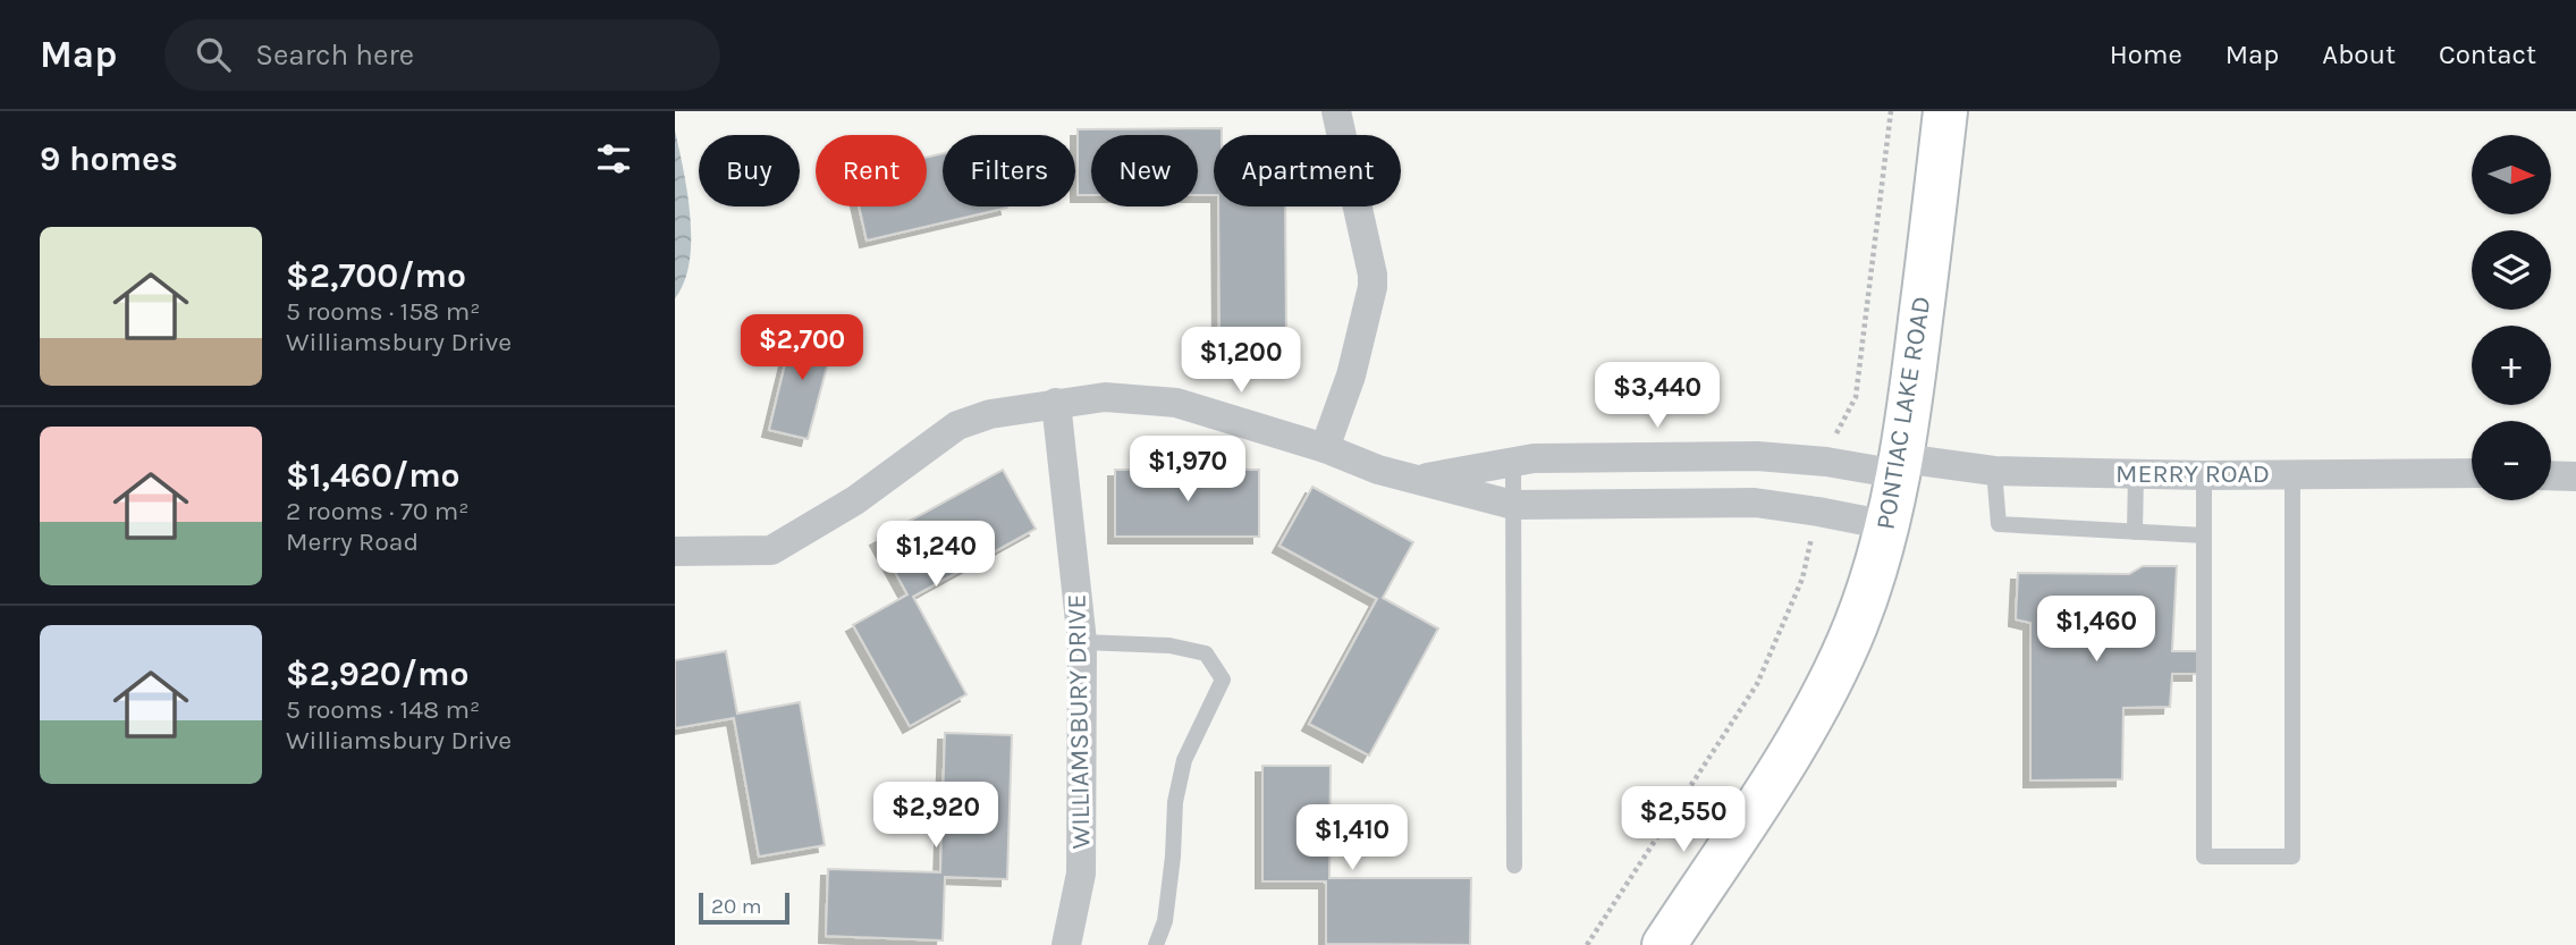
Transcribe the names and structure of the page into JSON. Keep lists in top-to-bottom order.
{
  "streets": {
    "main road": ["PONTIAC LAKE ROAD"],
    "street": ["MERRY ROAD", "WILLIAMSBURY DRIVE"]
  },
  "crossings": [
    ["PONTIAC LAKE ROAD", "MERRY ROAD"]
  ],
  "scale_bar": "20 m",
  "north": "right",
  "page": {
    "header": "Map",
    "search": "Search here",
    "nav": [
      "Home",
      "Map",
      "About",
      "Contact"
    ],
    "heading": "9 homes",
    "map_buttons": ["+", "−"],
    "chip": [
      "Buy",
      "Rent",
      "Filters",
      "New",
      "Apartment"
    ],
    "list": [
      {
        "name": "$2,700/mo",
        "note": "5 rooms · 158 m² · Williamsbury Drive"
      },
      {
        "name": "$1,460/mo",
        "note": "2 rooms · 70 m² · Merry Road"
      },
      {
        "name": "$2,920/mo",
        "note": "5 rooms · 148 m² · Williamsbury Drive"
      }
    ],
    "price": [
      "$2,700",
      "$1,200",
      "$3,440",
      "$1,970",
      "$1,240",
      "$1,460",
      "$2,920",
      "$2,550",
      "$1,410"
    ],
    "scale": "20 m"
  }
}
